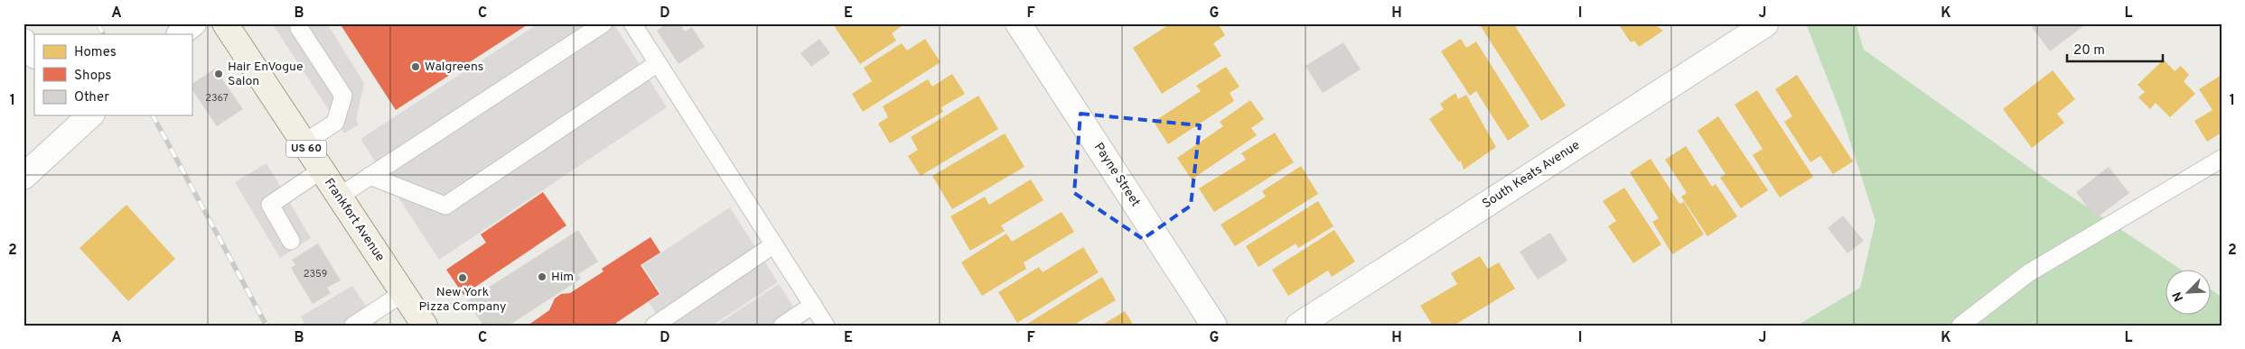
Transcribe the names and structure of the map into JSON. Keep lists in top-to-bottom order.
{
  "streets": {
    "main road": ["US 60", "Frankfort Avenue"],
    "street": ["Payne Street", "South Keats Avenue"]
  },
  "places": [
    "Walgreens",
    "Hair EnVogue Salon",
    "Him",
    "New York Pizza Company"
  ],
  "house_numbers": ["2367", "2359"],
  "legend": ["Homes", "Shops", "Other"],
  "scale_bar": "20 m",
  "north": "bottom left",
  "grid": {
    "columns": [
      "A",
      "B",
      "C",
      "D",
      "E",
      "F",
      "G",
      "H",
      "I",
      "J",
      "K",
      "L"
    ],
    "rows": ["1", "2"]
  }
}
